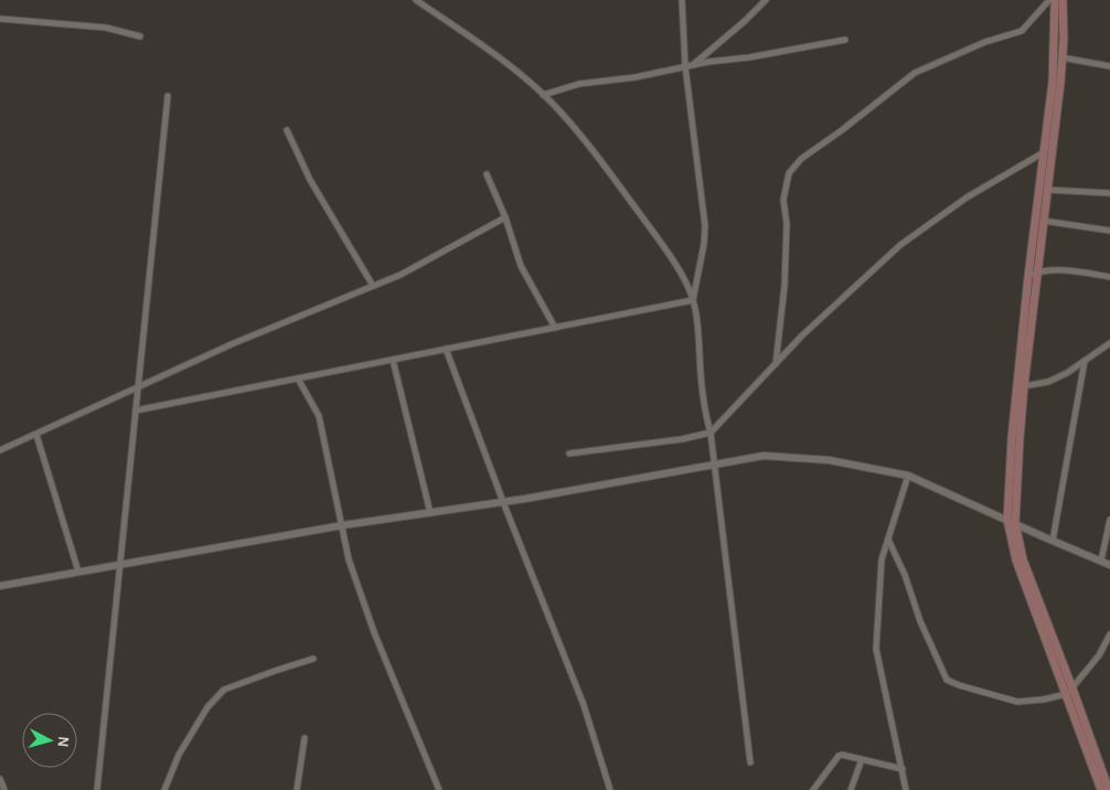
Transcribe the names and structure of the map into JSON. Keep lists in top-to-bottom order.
{
  "north": "right"
}
